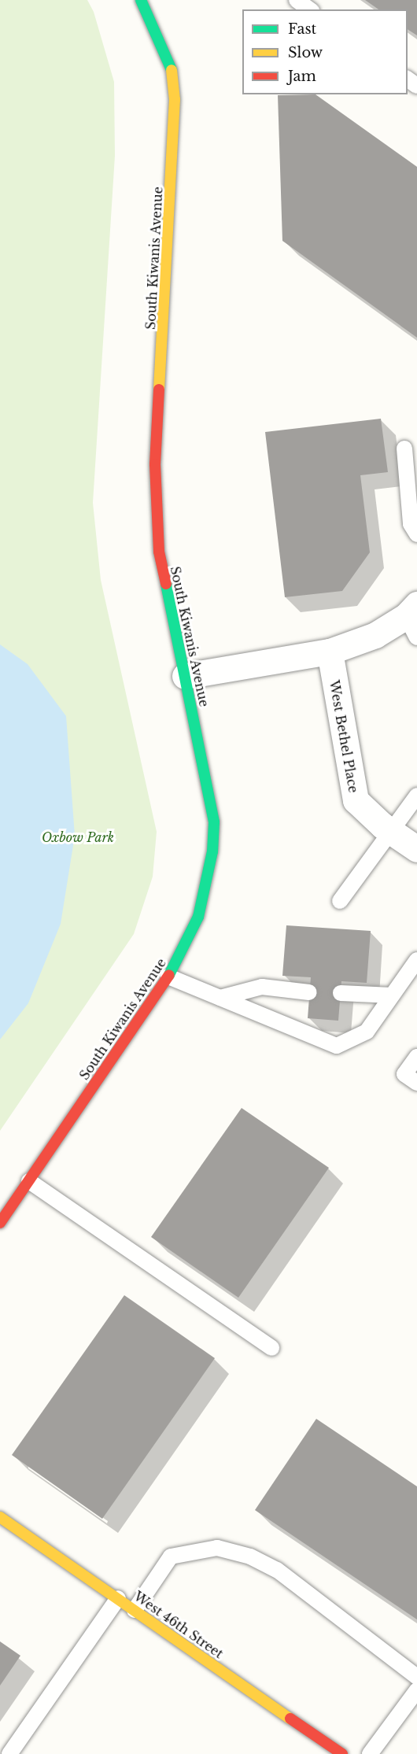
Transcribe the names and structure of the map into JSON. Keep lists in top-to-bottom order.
{
  "streets": {
    "street": ["South Kiwanis Avenue", "West Bethel Place", "West 46th Street"]
  },
  "parks": ["Oxbow Park"],
  "legend": ["Fast", "Slow", "Jam"]
}
